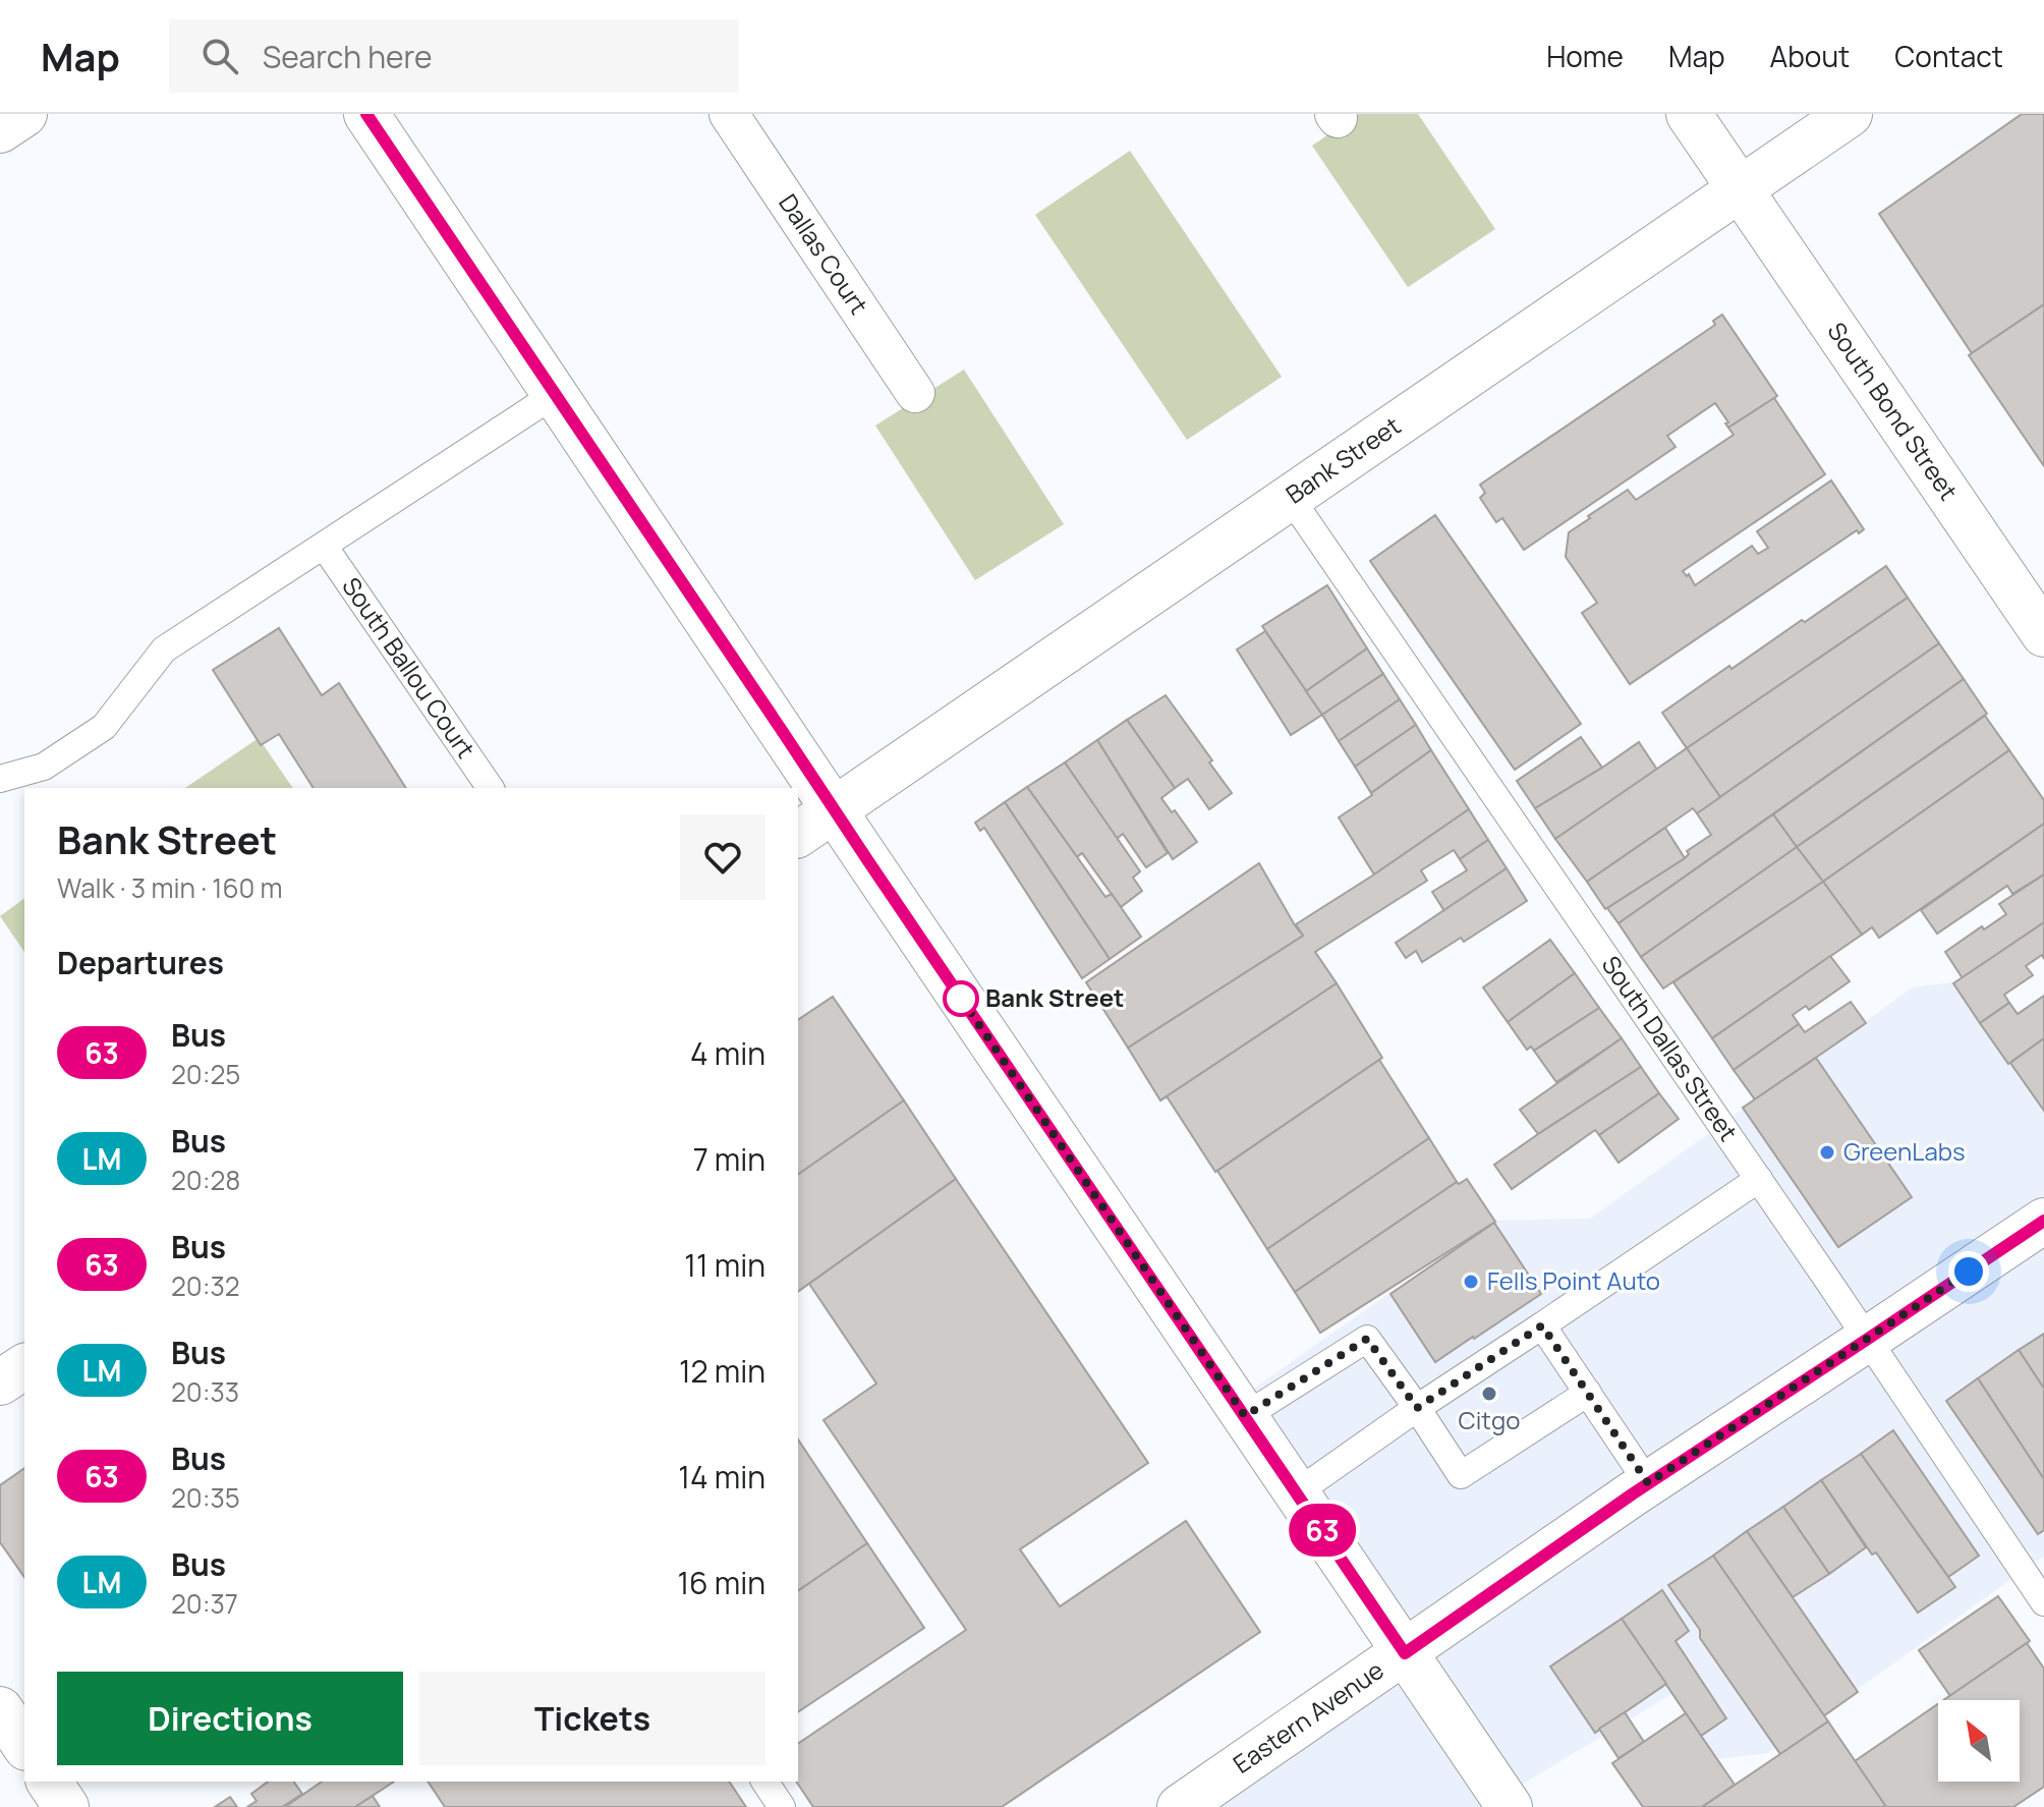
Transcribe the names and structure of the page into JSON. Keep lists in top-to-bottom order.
{
  "streets": {
    "street": [
      "Dallas Court",
      "South Bond Street",
      "Bank Street",
      "Eastern Avenue"
    ],
    "lane": ["South Ballou Court", "South Dallas Street"]
  },
  "crossings": [
    ["South Bond Street", "Bank Street"],
    ["Bank Street", "South Dallas Street"],
    ["South Dallas Street", "Eastern Avenue"]
  ],
  "places": [
    "Bank Street",
    "GreenLabs",
    "Fells Point Auto",
    "Citgo"
  ],
  "lines": ["bus line 63"],
  "north": "top left",
  "page": {
    "header": "Map",
    "search": "Search here",
    "nav": [
      "Home",
      "Map",
      "About",
      "Contact"
    ],
    "on_map": "63",
    "heading": [
      ["Bank Street", "Walk · 3 min · 160 m"],
      "Departures"
    ],
    "list": [
      {
        "mark": "63",
        "name": "Bus",
        "note": "20:25",
        "value": "4 min"
      },
      {
        "mark": "LM",
        "name": "Bus",
        "note": "20:28",
        "value": "7 min"
      },
      {
        "mark": "63",
        "name": "Bus",
        "note": "20:32",
        "value": "11 min"
      },
      {
        "mark": "LM",
        "name": "Bus",
        "note": "20:33",
        "value": "12 min"
      },
      {
        "mark": "63",
        "name": "Bus",
        "note": "20:35",
        "value": "14 min"
      },
      {
        "mark": "LM",
        "name": "Bus",
        "note": "20:37",
        "value": "16 min"
      }
    ],
    "buttons": ["Directions", "Tickets"]
  }
}
